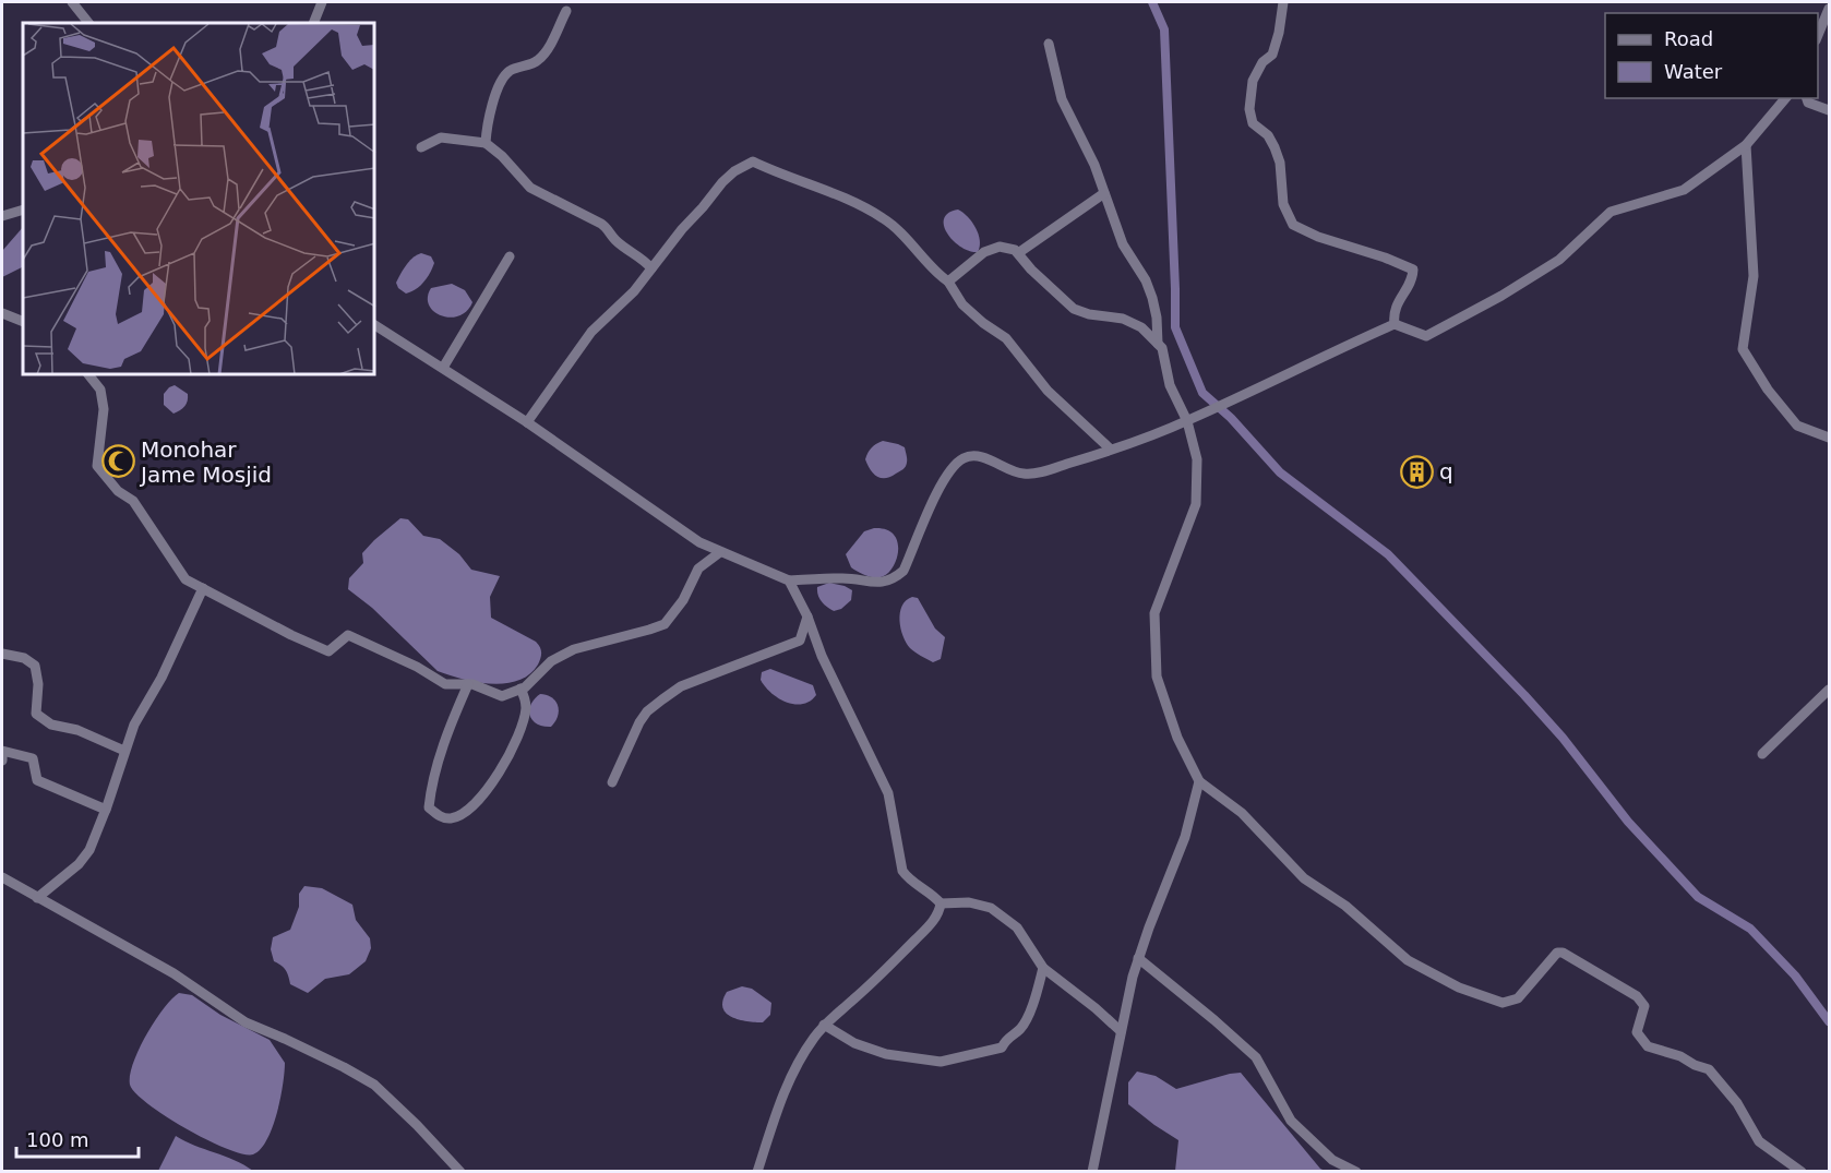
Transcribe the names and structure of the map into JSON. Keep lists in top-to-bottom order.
{
  "places": {
    "mosque": ["Monohar Jame Mosjid"],
    "building": ["q"]
  },
  "legend": ["Road", "Water"],
  "scale_bar": "100 m"
}
